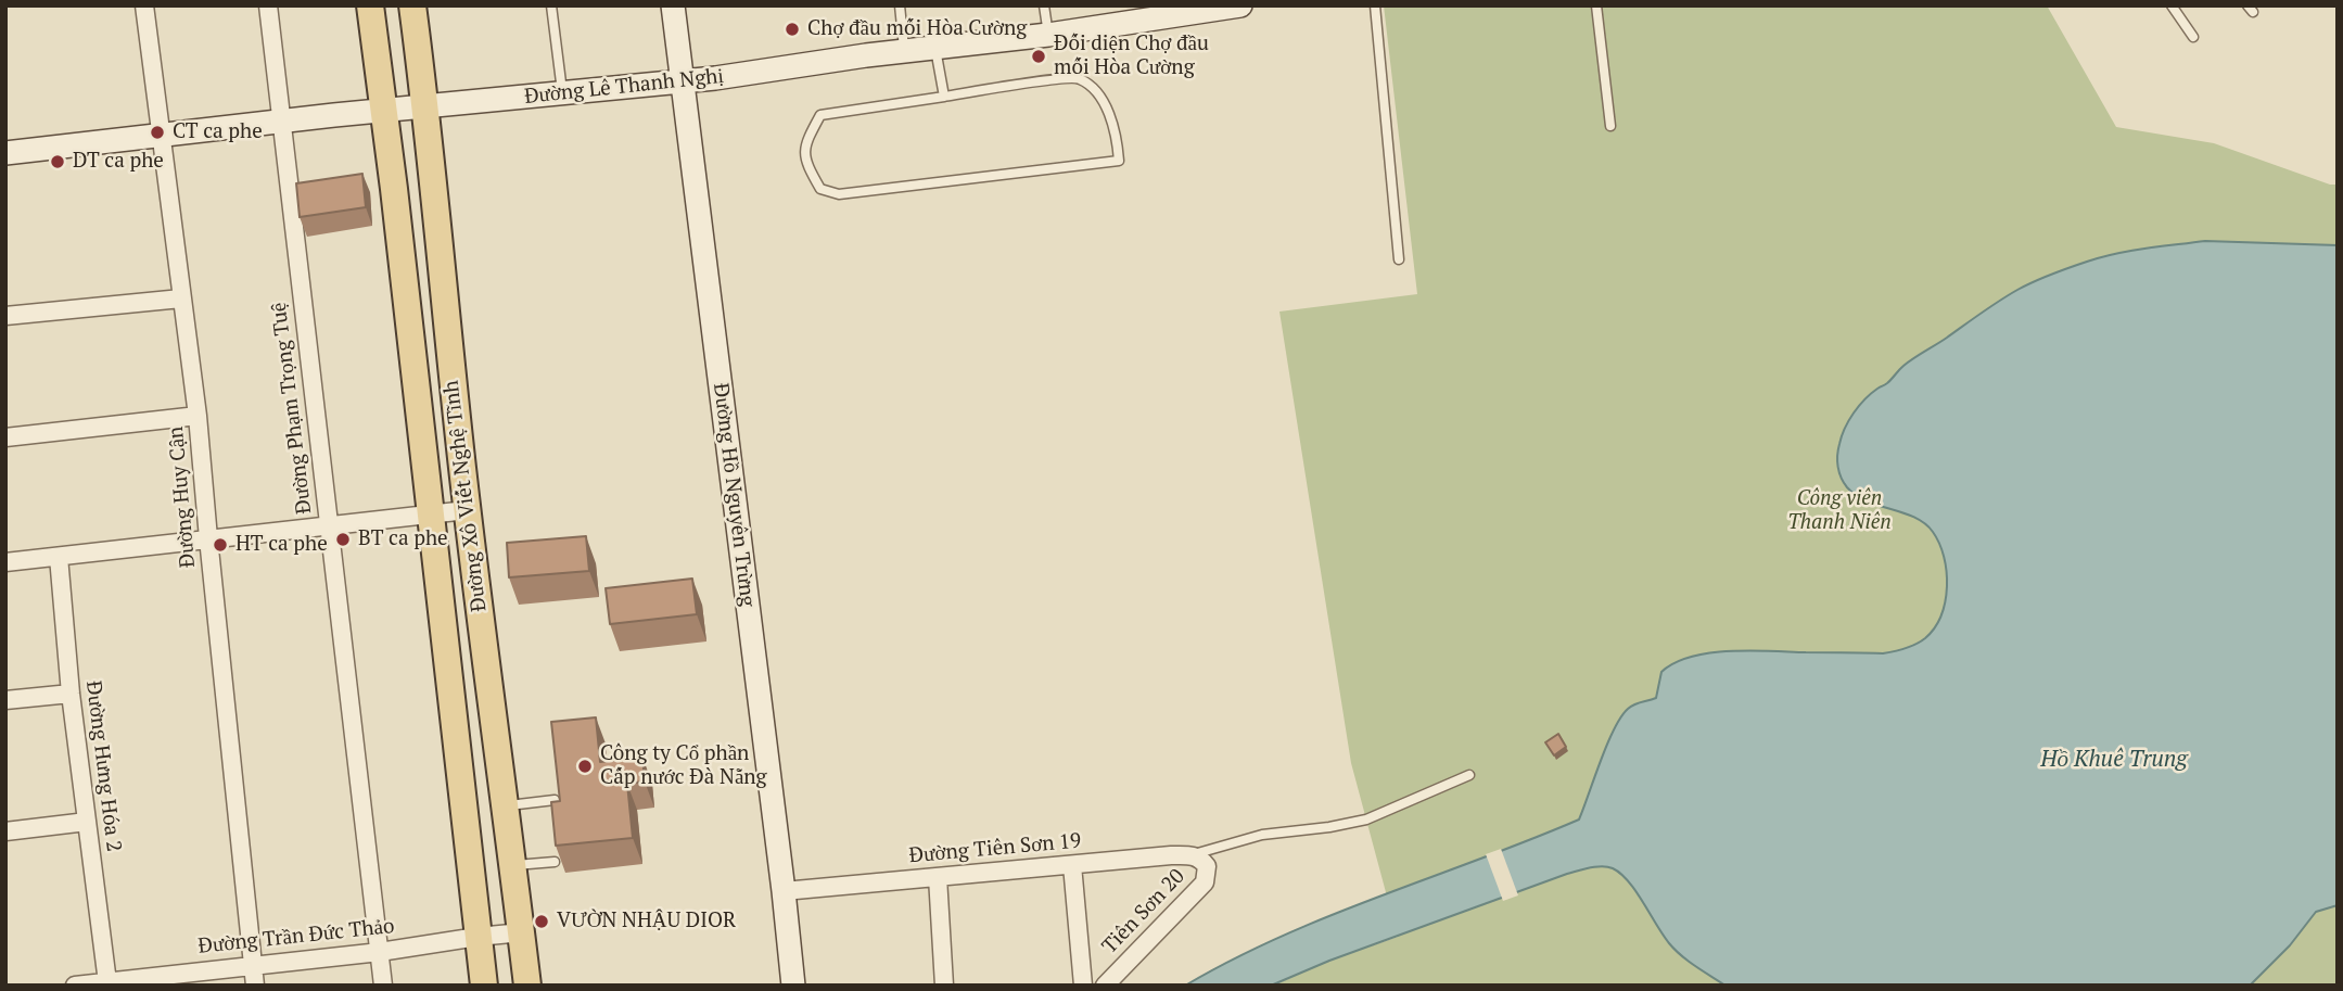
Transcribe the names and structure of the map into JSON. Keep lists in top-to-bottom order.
{
  "streets": {
    "main road": ["Đường Lê Thanh Nghị", "Đường Hồ Nguyên Trừng", "Đường Xô Viết Nghệ Tĩnh"],
    "street": [
      "Đường Phạm Trọng Tuệ",
      "Đường Huy Cận",
      "Đường Hưng Hóa 2",
      "Đường Tiên Sơn 19",
      "Tiên Sơn 20",
      "Đường Trần Đức Thảo"
    ]
  },
  "crossings": [
    ["Đường Lê Thanh Nghị", "Đường Phạm Trọng Tuệ"],
    ["Đường Lê Thanh Nghị", "Đường Hồ Nguyên Trừng"],
    ["Đường Lê Thanh Nghị", "Đường Xô Viết Nghệ Tĩnh"],
    ["Đường Lê Thanh Nghị", "Đường Huy Cận"],
    ["Đường Phạm Trọng Tuệ", "Đường Trần Đức Thảo"],
    ["Đường Hồ Nguyên Trừng", "Đường Tiên Sơn 19"],
    ["Đường Xô Viết Nghệ Tĩnh", "Đường Trần Đức Thảo"],
    ["Đường Huy Cận", "Đường Trần Đức Thảo"],
    ["Đường Hưng Hóa 2", "Đường Trần Đức Thảo"],
    ["Đường Tiên Sơn 19", "Tiên Sơn 20"]
  ],
  "water": ["Hồ Khuê Trung"],
  "parks": ["Công viên Thanh Niên"],
  "places": [
    "Chợ đầu mối Hòa Cường",
    "Đối diện Chợ đầu mối Hòa Cường",
    "CT ca phe",
    "DT ca phe",
    "BT ca phe",
    "HT ca phe",
    "Công ty Cổ phần Cấp nước Đà Nẵng",
    "VƯỜN NHẬU DIOR"
  ]
}
